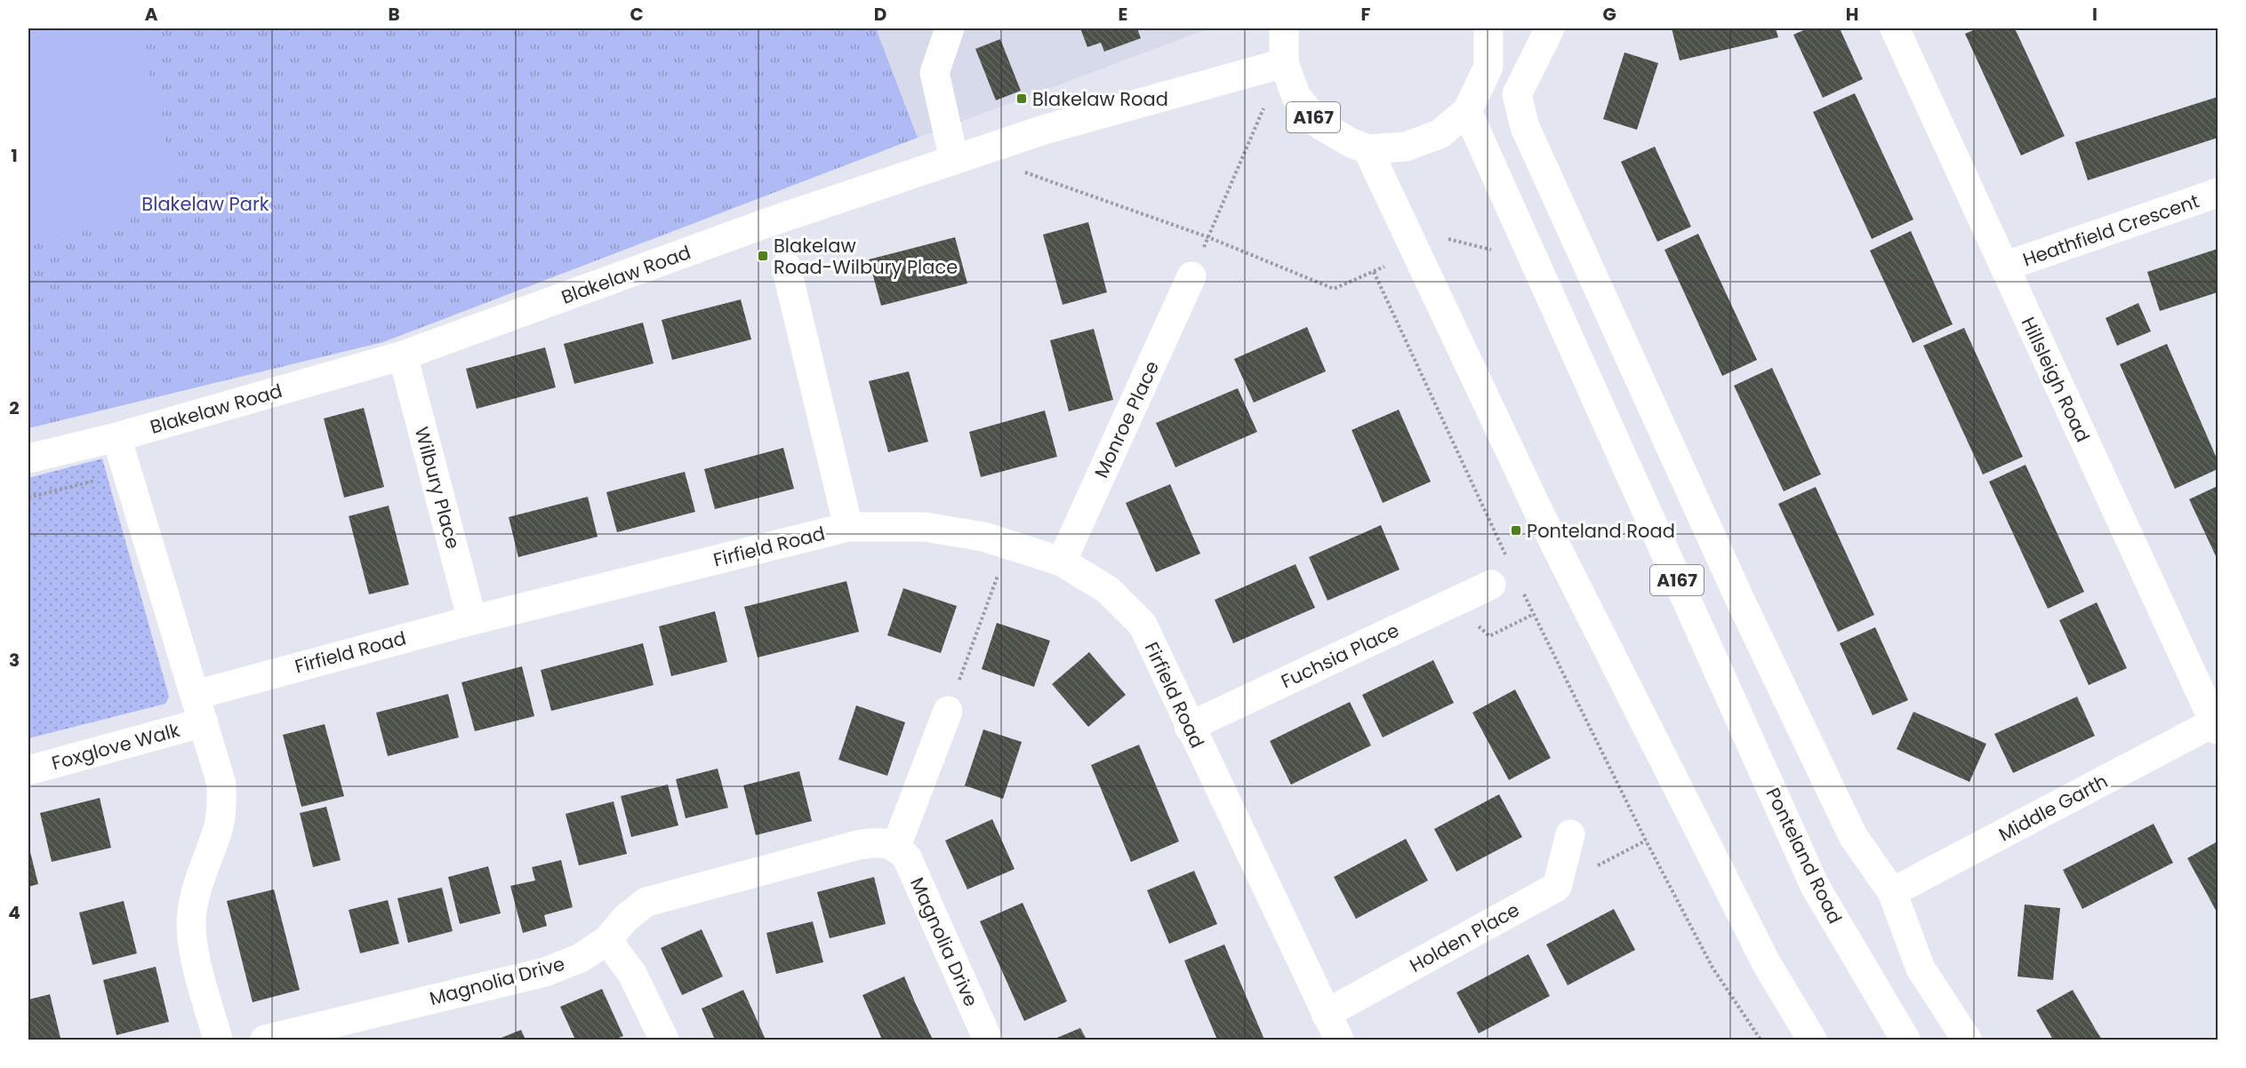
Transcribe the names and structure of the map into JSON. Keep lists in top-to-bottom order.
{
  "streets": {
    "main road": [
      "A167",
      "Heathfield Crescent",
      "Blakelaw Road",
      "Hillsleigh Road",
      "Monroe Place",
      "Wilbury Place",
      "Firfield Road",
      "Fuchsia Place",
      "Foxglove Walk",
      "Middle Garth",
      "Ponteland Road",
      "Holden Place",
      "Magnolia Drive"
    ]
  },
  "crossings": [
    ["A167", "Blakelaw Road"],
    ["A167", "Ponteland Road"],
    ["Heathfield Crescent", "Hillsleigh Road"],
    ["Blakelaw Road", "Wilbury Place"],
    ["Hillsleigh Road", "Middle Garth"],
    ["Monroe Place", "Firfield Road"],
    ["Wilbury Place", "Firfield Road"],
    ["Firfield Road", "Fuchsia Place"],
    ["Firfield Road", "Holden Place"]
  ],
  "parks": ["Blakelaw Park"],
  "places": {
    "transit": ["Blakelaw Road", "Blakelaw Road-Wilbury Place", "Ponteland Road"]
  },
  "grid": {
    "columns": [
      "A",
      "B",
      "C",
      "D",
      "E",
      "F",
      "G",
      "H",
      "I"
    ],
    "rows": [
      "1",
      "2",
      "3",
      "4"
    ]
  }
}
